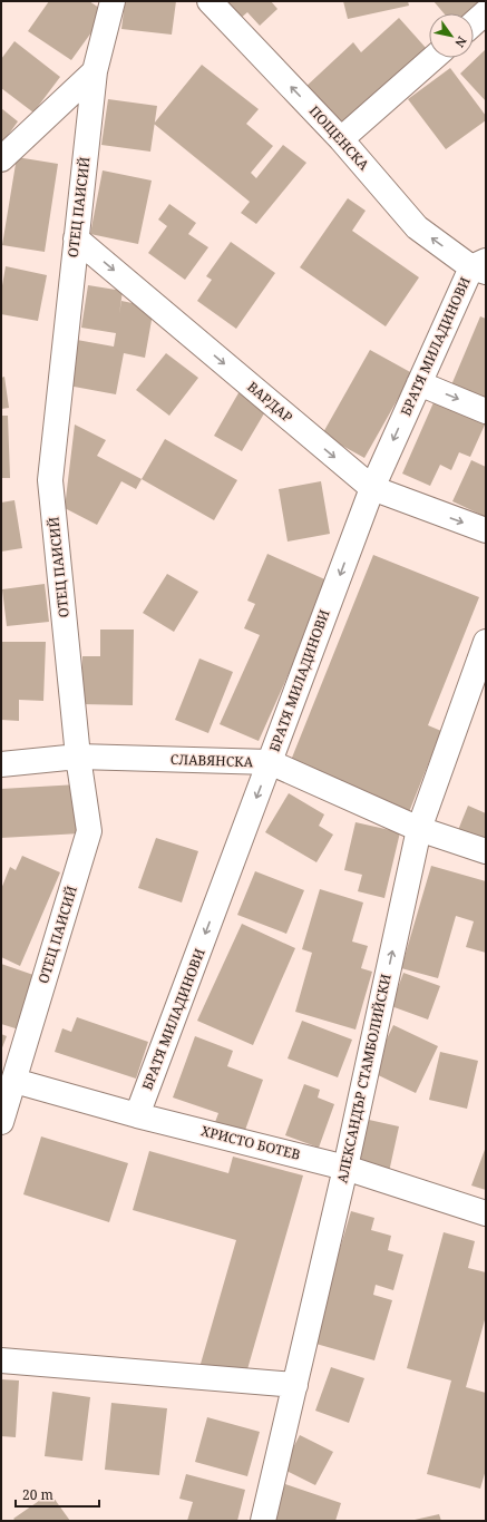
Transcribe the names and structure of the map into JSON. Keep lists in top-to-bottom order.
{
  "streets": {
    "street": [
      "ПОЩЕНСКА",
      "ОТЕЦ ПАИСИЙ",
      "БРАТЯ МИЛАДИНОВИ",
      "ВАРДАР",
      "СЛАВЯНСКА",
      "АЛЕКСАНДЪР СТАМБОЛИЙСКИ",
      "ХРИСТО БОТЕВ"
    ]
  },
  "crossings": [
    ["ПОЩЕНСКА", "БРАТЯ МИЛАДИНОВИ"],
    ["ОТЕЦ ПАИСИЙ", "ВАРДАР"],
    ["ОТЕЦ ПАИСИЙ", "СЛАВЯНСКА"],
    ["ОТЕЦ ПАИСИЙ", "ХРИСТО БОТЕВ"],
    ["БРАТЯ МИЛАДИНОВИ", "ВАРДАР"],
    ["БРАТЯ МИЛАДИНОВИ", "СЛАВЯНСКА"],
    ["БРАТЯ МИЛАДИНОВИ", "ХРИСТО БОТЕВ"],
    ["СЛАВЯНСКА", "АЛЕКСАНДЪР СТАМБОЛИЙСКИ"],
    ["АЛЕКСАНДЪР СТАМБОЛИЙСКИ", "ХРИСТО БОТЕВ"]
  ],
  "one_way": [
    "ПОЩЕНСКА",
    "БРАТЯ МИЛАДИНОВИ",
    "ВАРДАР",
    "АЛЕКСАНДЪР СТАМБОЛИЙСКИ"
  ],
  "scale_bar": "20 m",
  "north": "bottom right"
}
